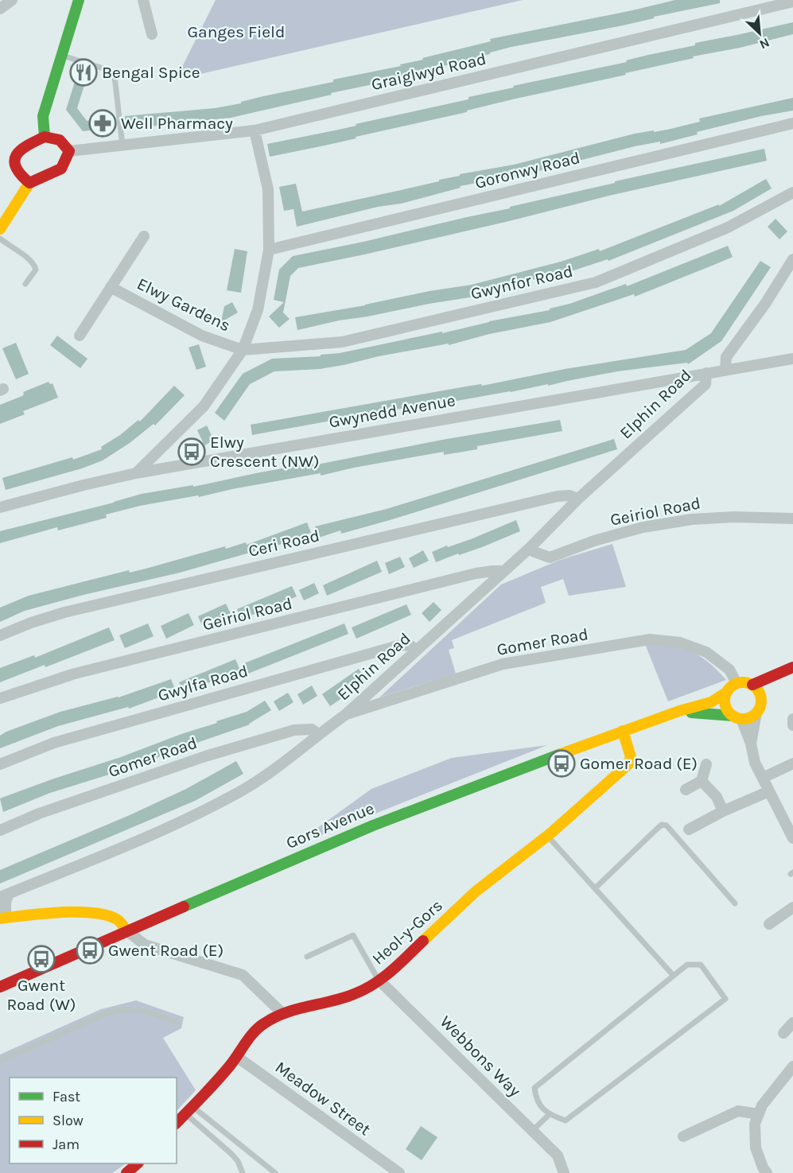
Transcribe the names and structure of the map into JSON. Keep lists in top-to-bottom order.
{
  "streets": {
    "street": [
      "Graiglwyd Road",
      "Goronwy Road",
      "Gwynfor Road",
      "Elwy Gardens",
      "Elphin Road",
      "Gwynedd Avenue",
      "Geiriol Road",
      "Ceri Road",
      "Gomer Road",
      "Gwylfa Road",
      "Gors Avenue",
      "Heol-y-Gors",
      "Webbons Way",
      "Meadow Street"
    ]
  },
  "crossings": [
    ["Gwynfor Road", "Elwy Gardens"],
    ["Elphin Road", "Gwynedd Avenue"],
    ["Elphin Road", "Geiriol Road"],
    ["Elphin Road", "Ceri Road"],
    ["Elphin Road", "Gomer Road"],
    ["Elphin Road", "Gwylfa Road"],
    ["Gomer Road", "Gors Avenue"],
    ["Gors Avenue", "Heol-y-Gors"],
    ["Heol-y-Gors", "Webbons Way"],
    ["Heol-y-Gors", "Meadow Street"]
  ],
  "parks": ["Ganges Field"],
  "places": {
    "restaurant": ["Bengal Spice"],
    "pharmacy": ["Well Pharmacy"],
    "bus stop": [
      "Elwy Crescent (NW)",
      "Gomer Road (E)",
      "Gwent Road (E)",
      "Gwent Road (W)"
    ]
  },
  "legend": ["Fast", "Slow", "Jam"],
  "north": "bottom right"
}
